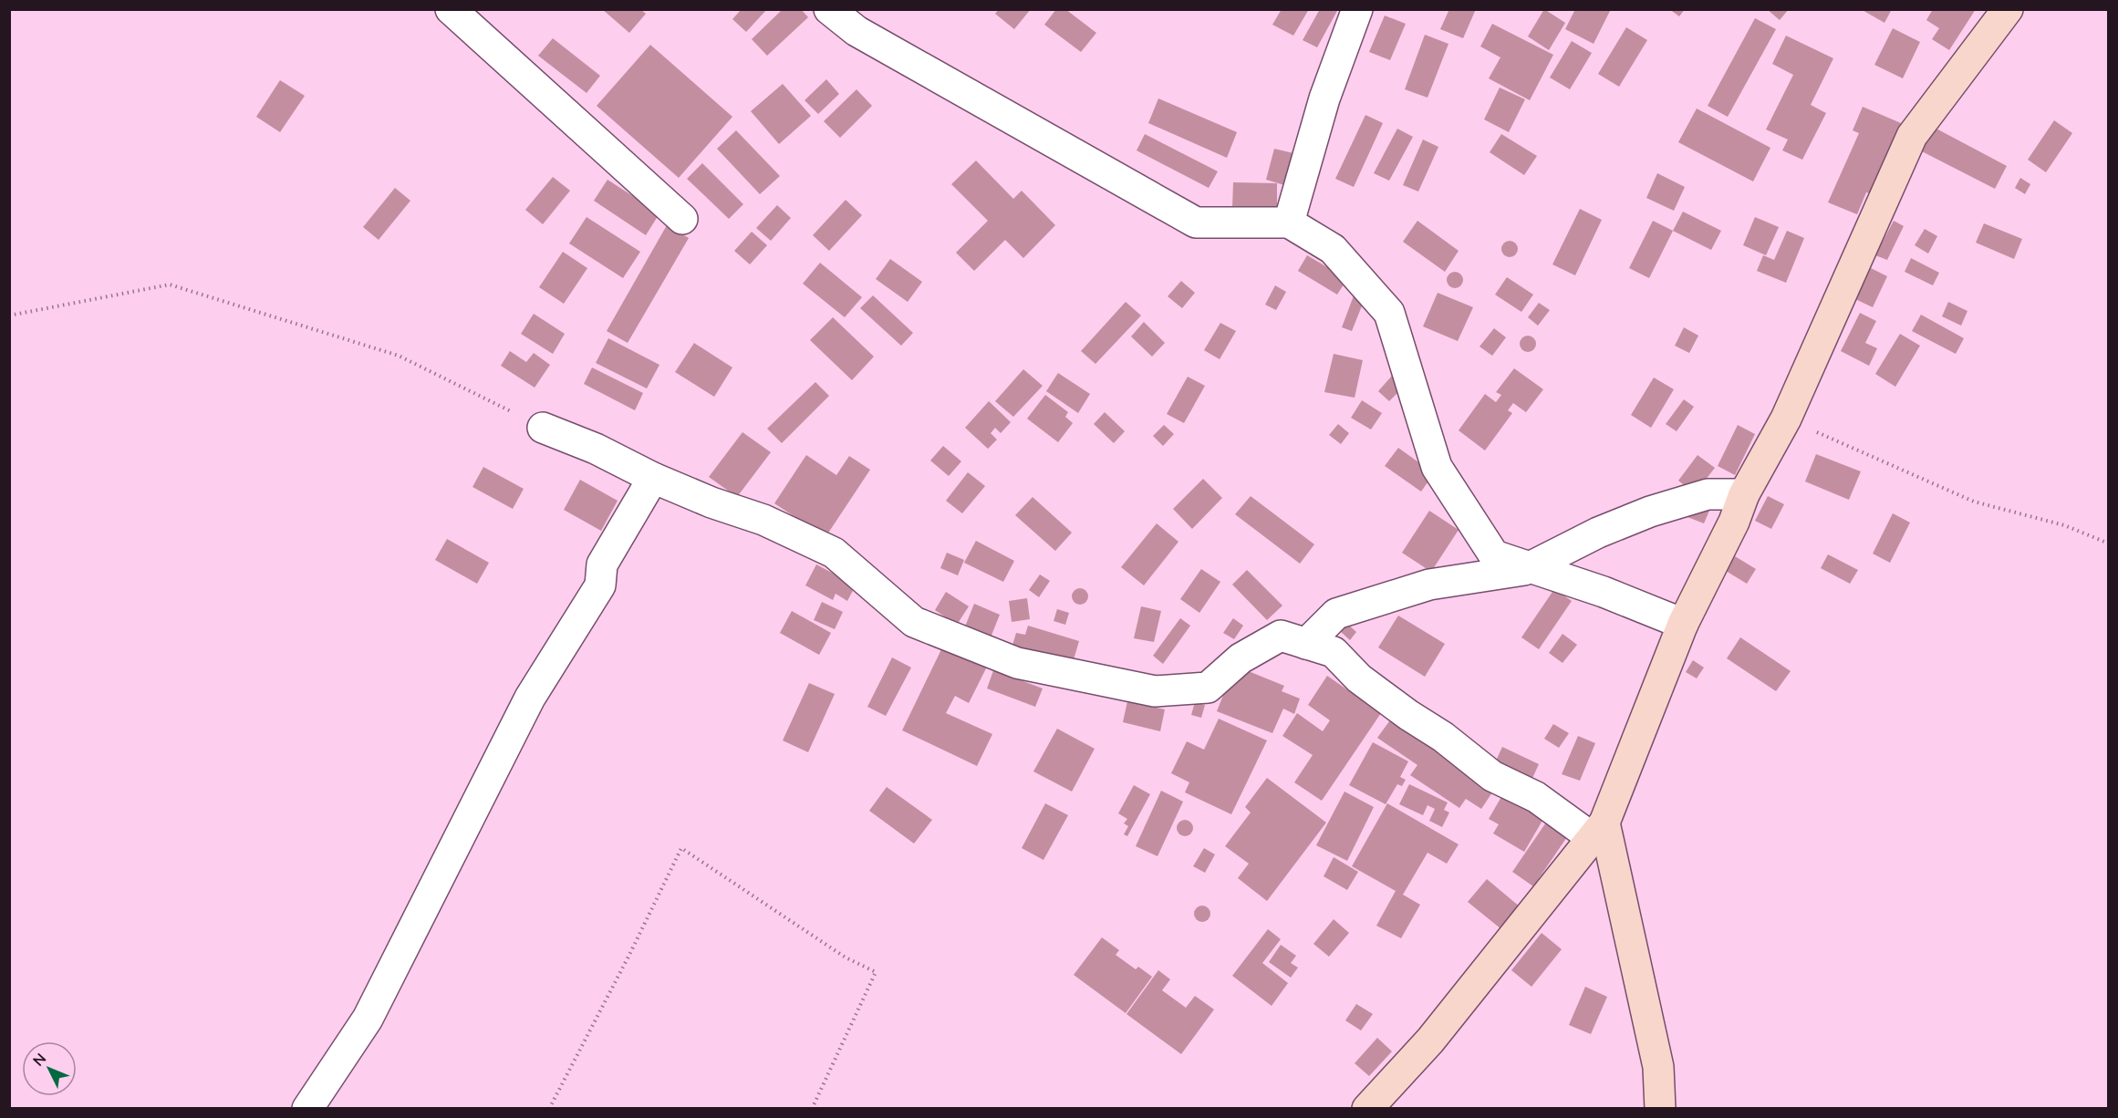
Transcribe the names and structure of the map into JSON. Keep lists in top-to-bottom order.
{
  "north": "top left"
}
